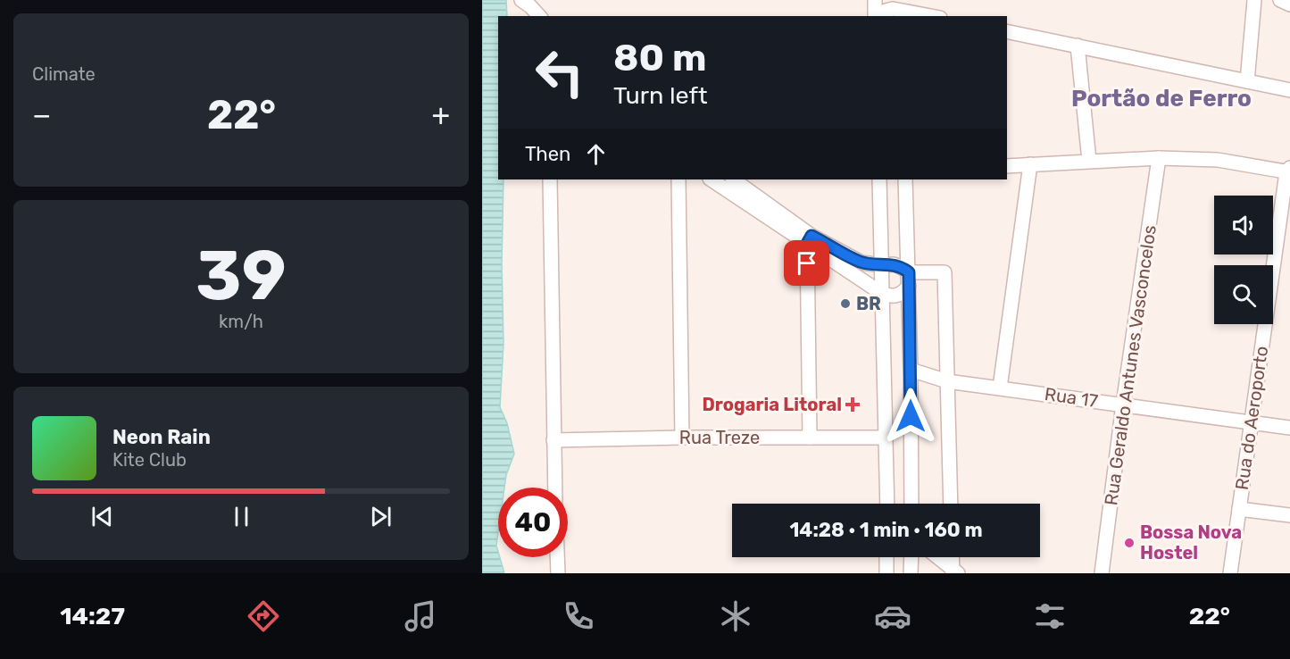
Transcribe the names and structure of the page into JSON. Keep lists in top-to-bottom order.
{
  "streets": {
    "street": [
      "Rua Geraldo Antunes Vasconcelos",
      "Rua 17",
      "Rua do Aeroporto",
      "Rua Treze"
    ]
  },
  "crossings": [
    ["Rua Geraldo Antunes Vasconcelos", "Rua 17"],
    ["Rua 17", "Rua do Aeroporto"]
  ],
  "districts": ["Portão de Ferro"],
  "places": {
    "other": ["BR", "Bossa Nova Hostel"],
    "health": ["Drogaria Litoral"]
  },
  "page": {
    "tile": [
      "Climate",
      ["39", "km/h"]
    ],
    "turn": ["80 m", "Turn left"],
    "heat": ["−", "22°", "+"],
    "then": "Then",
    "song": ["Neon Rain", "Kite Club"],
    "limit": "40",
    "trip": "14:28 · 1 min · 160 m",
    "tabs": ["14:27", "22°"]
  }
}
